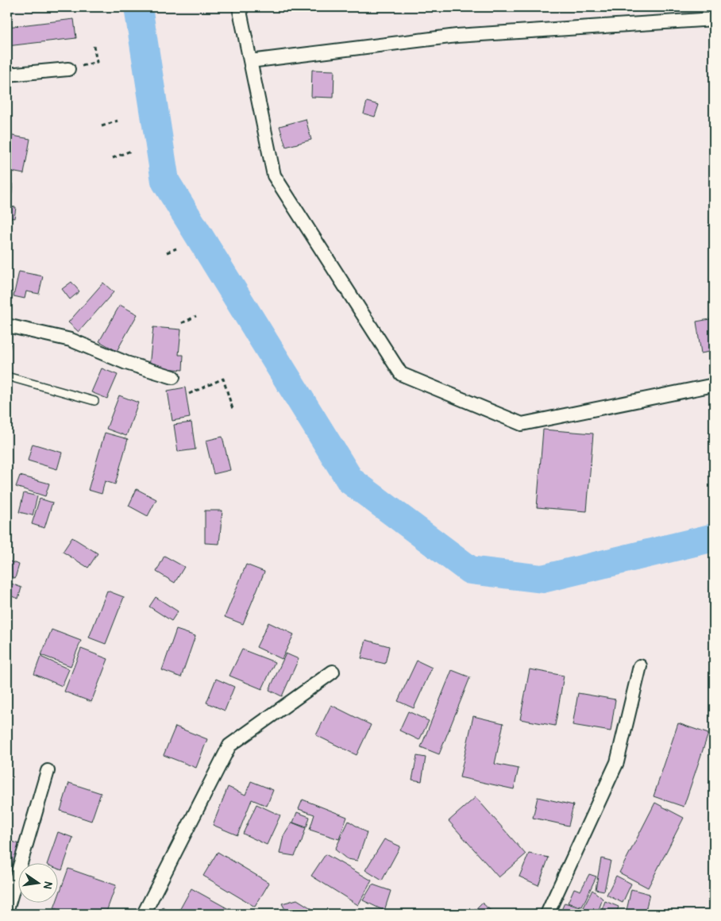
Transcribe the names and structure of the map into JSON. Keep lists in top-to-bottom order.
{
  "north": "right"
}
